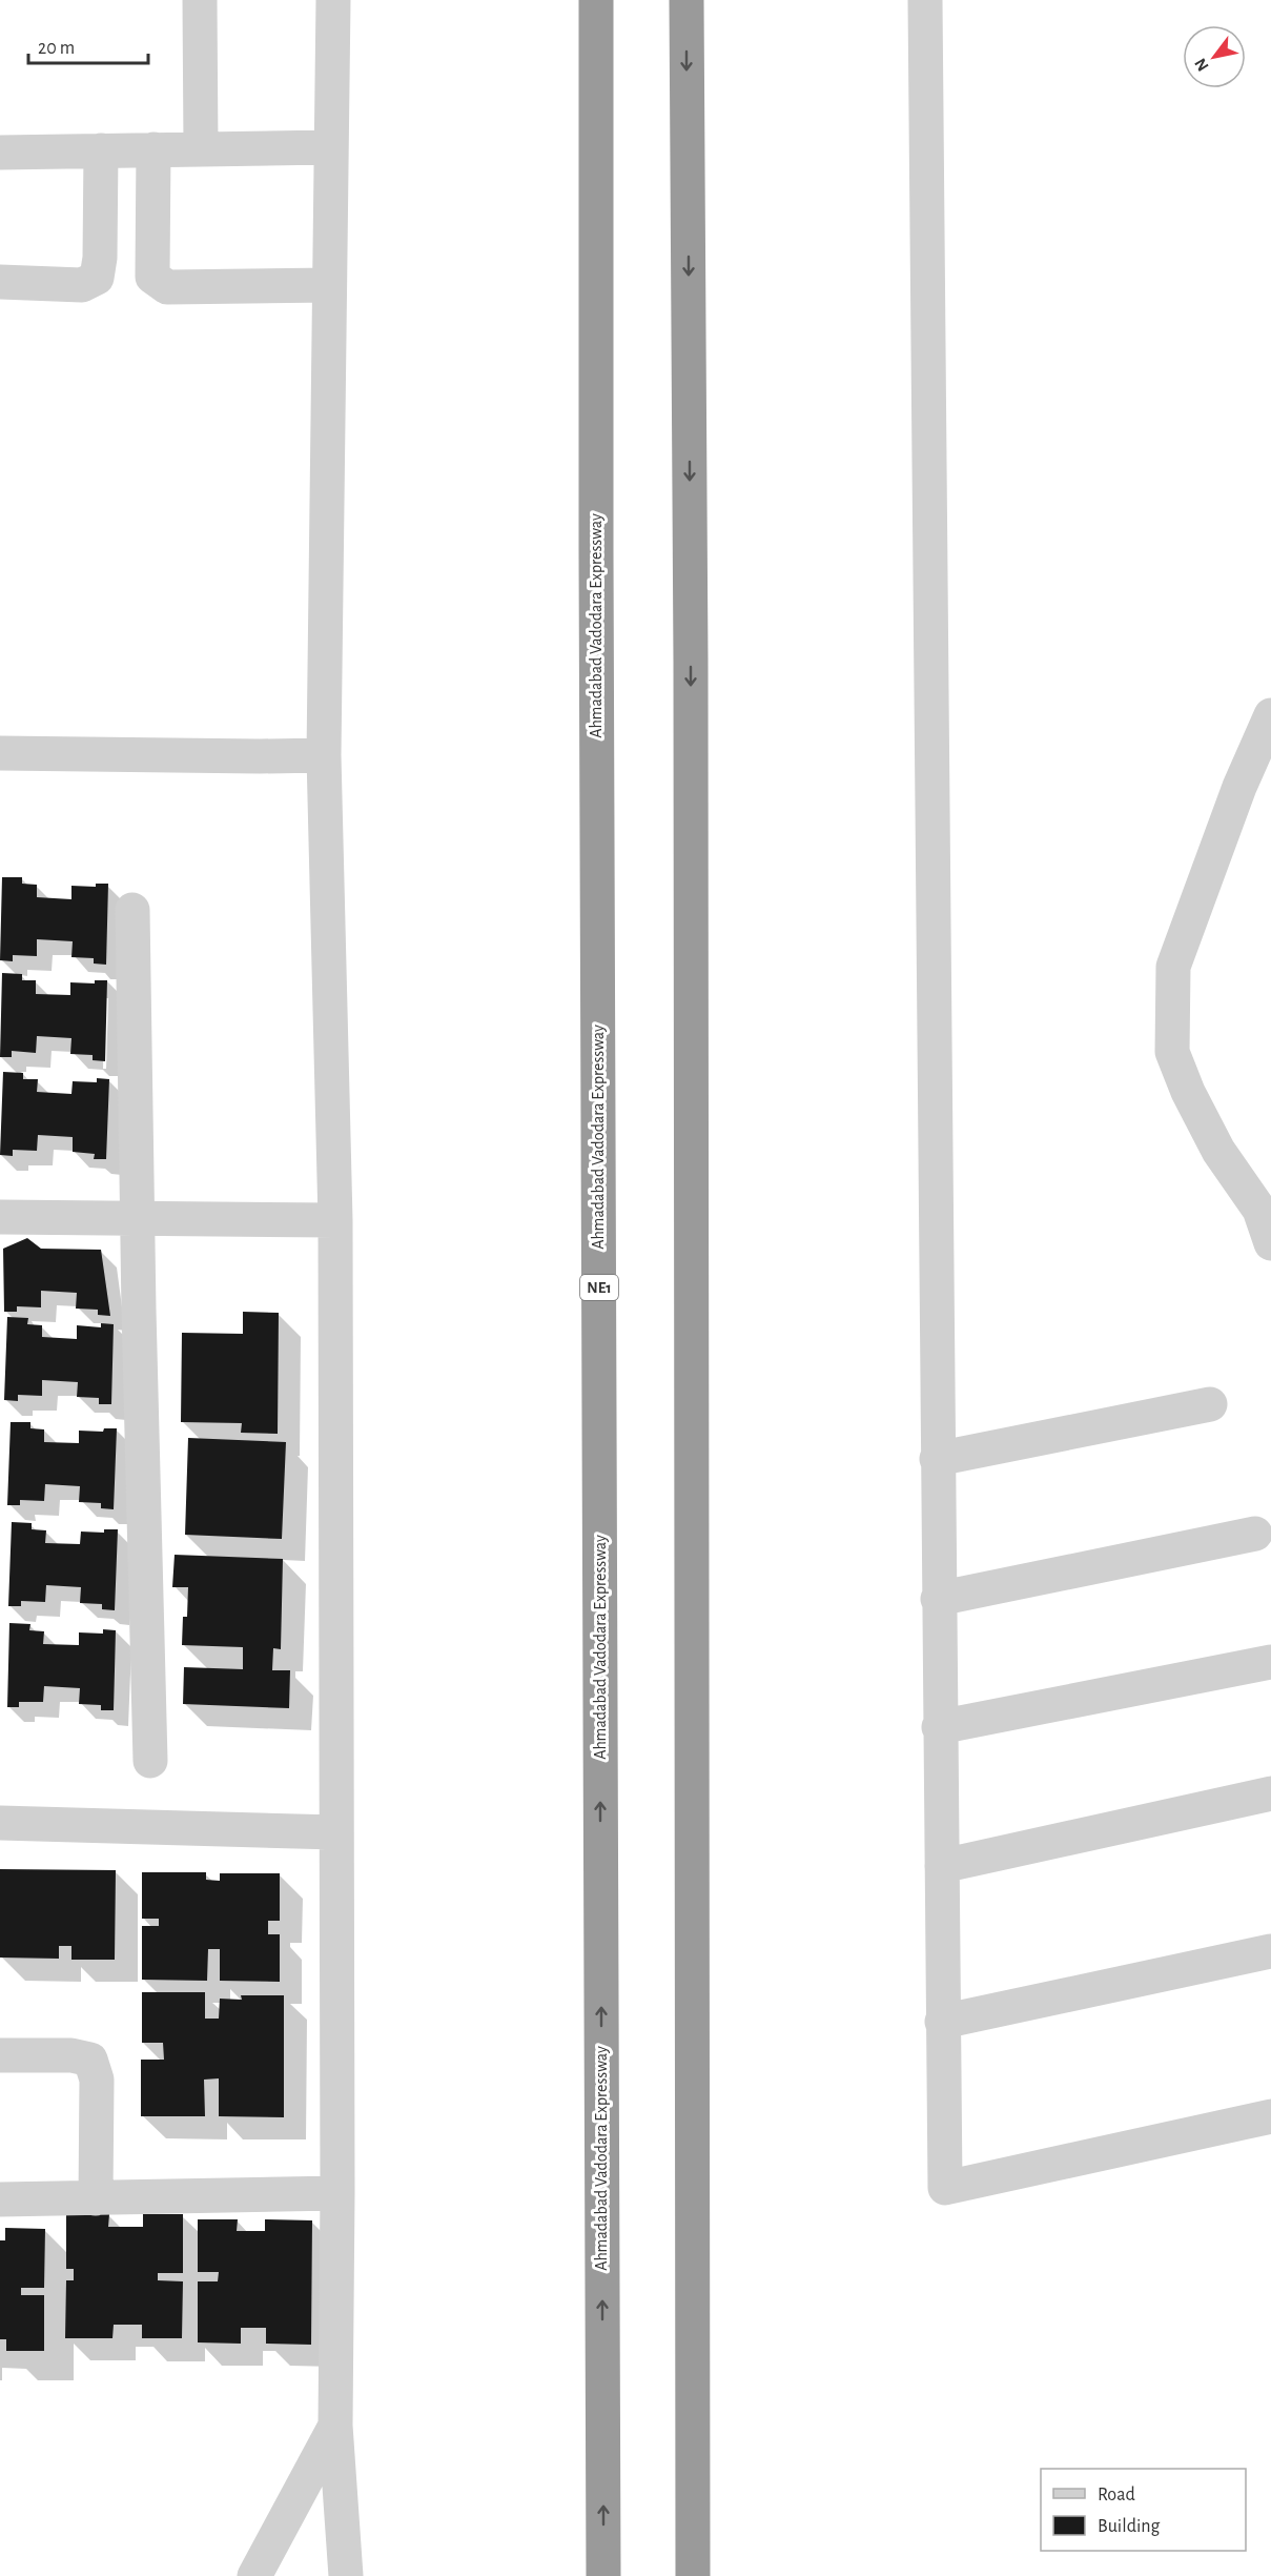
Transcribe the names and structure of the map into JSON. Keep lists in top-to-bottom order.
{
  "streets": {
    "highway": ["Ahmadabad Vadodara Expressway", "NE1"]
  },
  "legend": ["Road", "Building"],
  "scale_bar": "20 m",
  "north": "bottom left"
}
